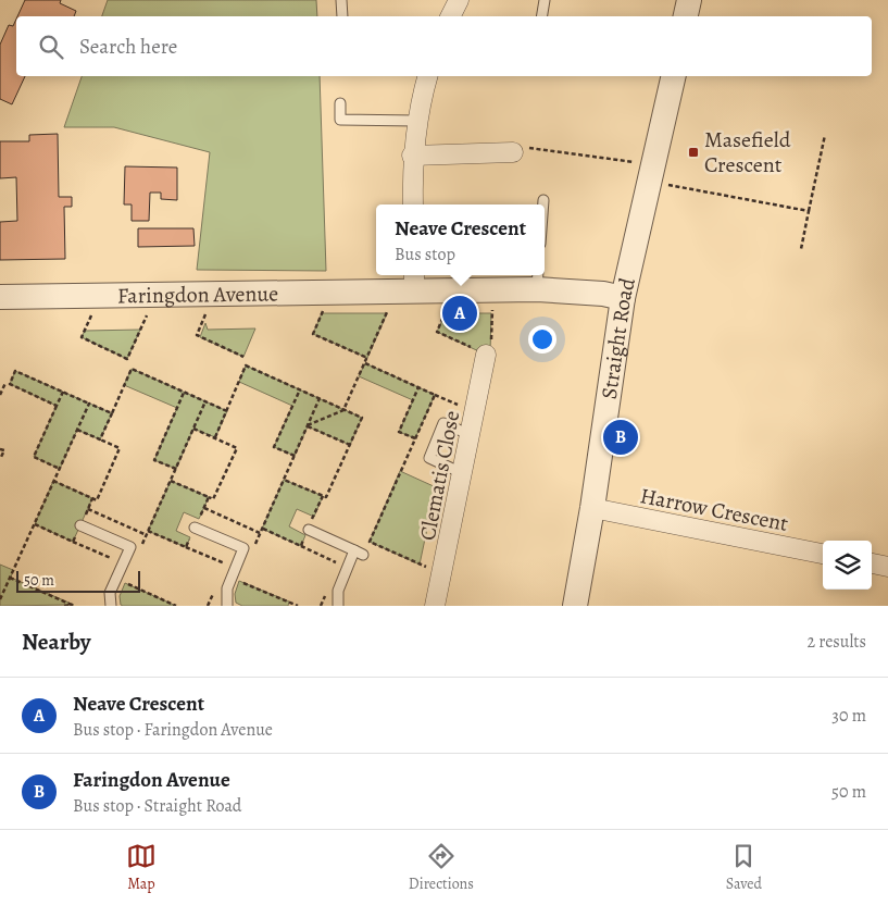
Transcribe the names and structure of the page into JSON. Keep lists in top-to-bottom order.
{
  "streets": {
    "street": [
      "Faringdon Avenue",
      "Straight Road",
      "Clematis Close",
      "Harrow Crescent"
    ]
  },
  "crossings": [
    ["Faringdon Avenue", "Straight Road"],
    ["Straight Road", "Harrow Crescent"]
  ],
  "places": {
    "transit": ["Masefield Crescent"]
  },
  "scale_bar": "50 m",
  "page": {
    "search": "Search here",
    "popup": ["Neave Crescent", "Bus stop"],
    "pins": ["A", "B"],
    "scale": "50 m",
    "heading": ["Nearby", "2 results"],
    "list": [
      {
        "mark": "A",
        "name": "Neave Crescent",
        "note": "Bus stop · Faringdon Avenue",
        "value": "30 m"
      },
      {
        "mark": "B",
        "name": "Faringdon Avenue",
        "note": "Bus stop · Straight Road",
        "value": "50 m"
      }
    ],
    "nav": ["Map", "Directions", "Saved"]
  }
}
